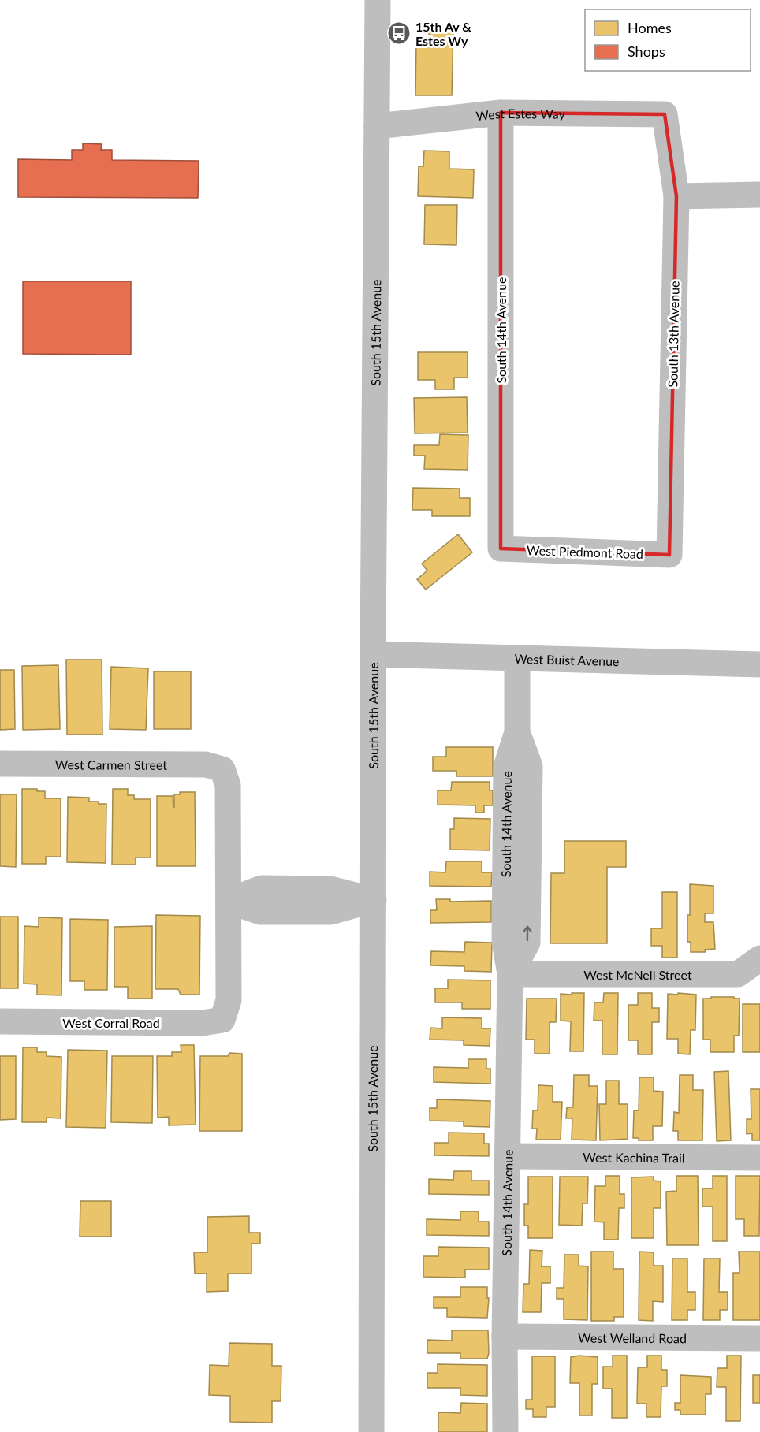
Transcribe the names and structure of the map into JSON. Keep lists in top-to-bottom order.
{
  "streets": {
    "street": [
      "West Estes Way",
      "South 14th Avenue",
      "South 15th Avenue",
      "South 13th Avenue",
      "West Piedmont Road",
      "West Buist Avenue",
      "West Carmen Street",
      "West McNeil Street",
      "West Corral Road",
      "West Kachina Trail",
      "West Welland Road"
    ]
  },
  "crossings": [
    ["West Estes Way", "South 14th Avenue"],
    ["West Estes Way", "South 15th Avenue"],
    ["West Estes Way", "South 13th Avenue"],
    ["South 14th Avenue", "West Piedmont Road"],
    ["South 14th Avenue", "West Buist Avenue"],
    ["South 14th Avenue", "West McNeil Street"],
    ["South 14th Avenue", "West Kachina Trail"],
    ["South 14th Avenue", "West Welland Road"],
    ["South 15th Avenue", "West Buist Avenue"],
    ["South 13th Avenue", "West Piedmont Road"],
    ["West Carmen Street", "West Corral Road"]
  ],
  "places": {
    "bus stop": ["15th Av & Estes Wy"]
  },
  "legend": ["Homes", "Shops"]
}
